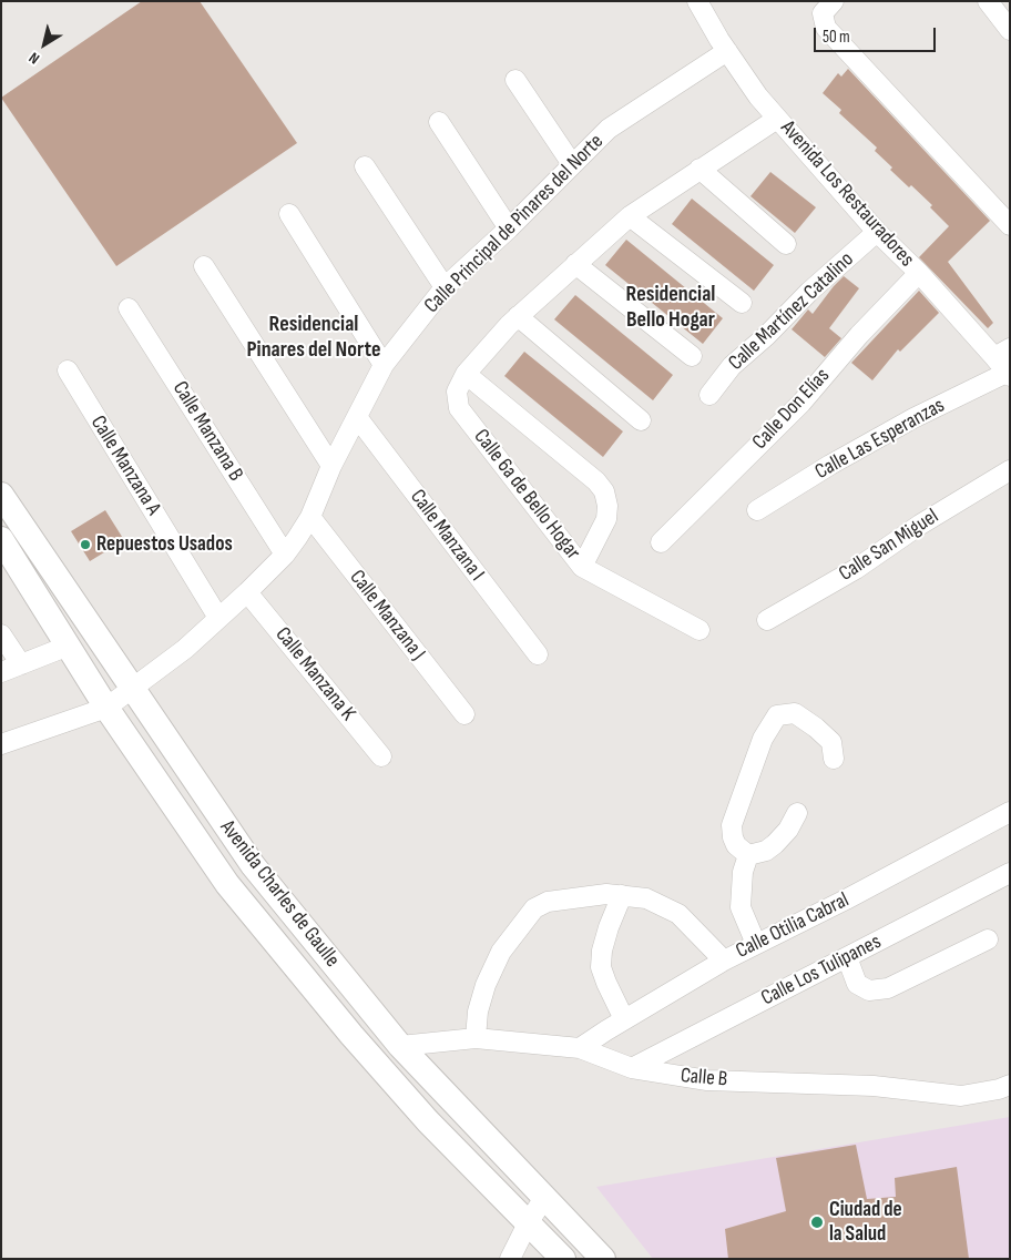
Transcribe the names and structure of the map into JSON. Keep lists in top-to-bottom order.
{
  "streets": {
    "main road": ["Avenida Charles de Gaulle"],
    "street": [
      "Avenida Los Restauradores",
      "Calle Principal de Pinares del Norte",
      "Calle Martínez Catalino",
      "Calle Don Elías",
      "Calle Manzana B",
      "Calle Las Esperanzas",
      "Calle Manzana A",
      "Calle 6a de Bello Hogar",
      "Calle Manzana I",
      "Calle San Miguel",
      "Calle Manzana J",
      "Calle Manzana K",
      "Calle Otilia Cabral",
      "Calle Los Tulipanes",
      "Calle B"
    ]
  },
  "crossings": [
    ["Avenida Los Restauradores", "Calle Principal de Pinares del Norte"],
    ["Avenida Los Restauradores", "Calle Martínez Catalino"],
    ["Avenida Los Restauradores", "Calle Don Elías"],
    ["Avenida Los Restauradores", "Calle Las Esperanzas"],
    ["Calle Principal de Pinares del Norte", "Calle Manzana B"],
    ["Calle Principal de Pinares del Norte", "Calle Manzana A"],
    ["Calle Principal de Pinares del Norte", "Calle Manzana I"],
    ["Calle Principal de Pinares del Norte", "Calle Manzana J"],
    ["Calle Principal de Pinares del Norte", "Calle Manzana K"],
    ["Calle Principal de Pinares del Norte", "Avenida Charles de Gaulle"],
    ["Avenida Charles de Gaulle", "Calle B"],
    ["Calle Otilia Cabral", "Calle B"],
    ["Calle Los Tulipanes", "Calle B"]
  ],
  "districts": ["Residencial Bello Hogar", "Residencial Pinares del Norte"],
  "places": ["Repuestos Usados", "Ciudad de la Salud"],
  "scale_bar": "50 m",
  "north": "bottom left"
}
